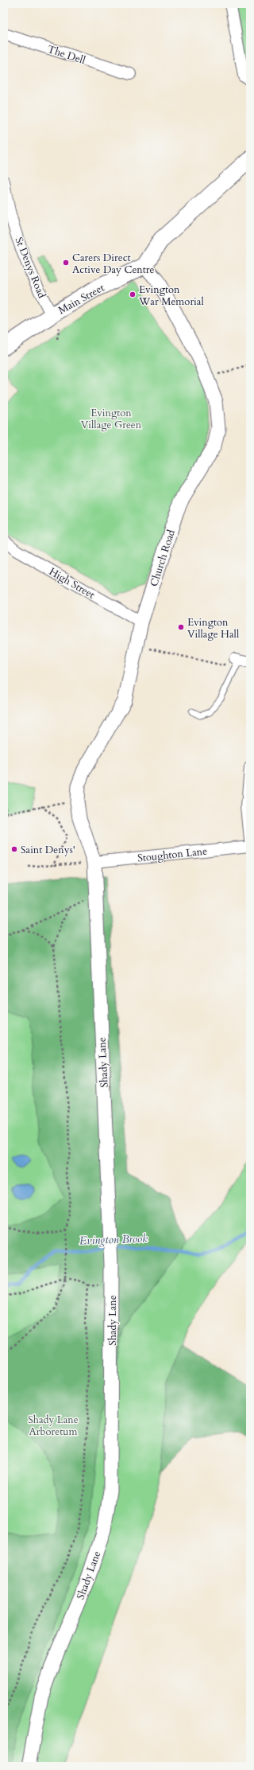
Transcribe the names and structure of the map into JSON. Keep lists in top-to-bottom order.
{
  "streets": {
    "main road": ["Main Street"],
    "street": [
      "The Dell",
      "St Denys Road",
      "Church Road",
      "High Street",
      "Stoughton Lane",
      "Shady Lane"
    ]
  },
  "crossings": [
    ["St Denys Road", "Main Street"],
    ["Main Street", "Church Road"],
    ["Church Road", "High Street"],
    ["Church Road", "Stoughton Lane"],
    ["Church Road", "Shady Lane"],
    ["Stoughton Lane", "Shady Lane"]
  ],
  "water": ["Evington Brook"],
  "parks": ["Evington Village Green", "Shady Lane Arboretum"],
  "places": [
    "Carers Direct Active Day Centre",
    "Evington War Memorial",
    "Evington Village Hall",
    "Saint Denys'"
  ]
}
